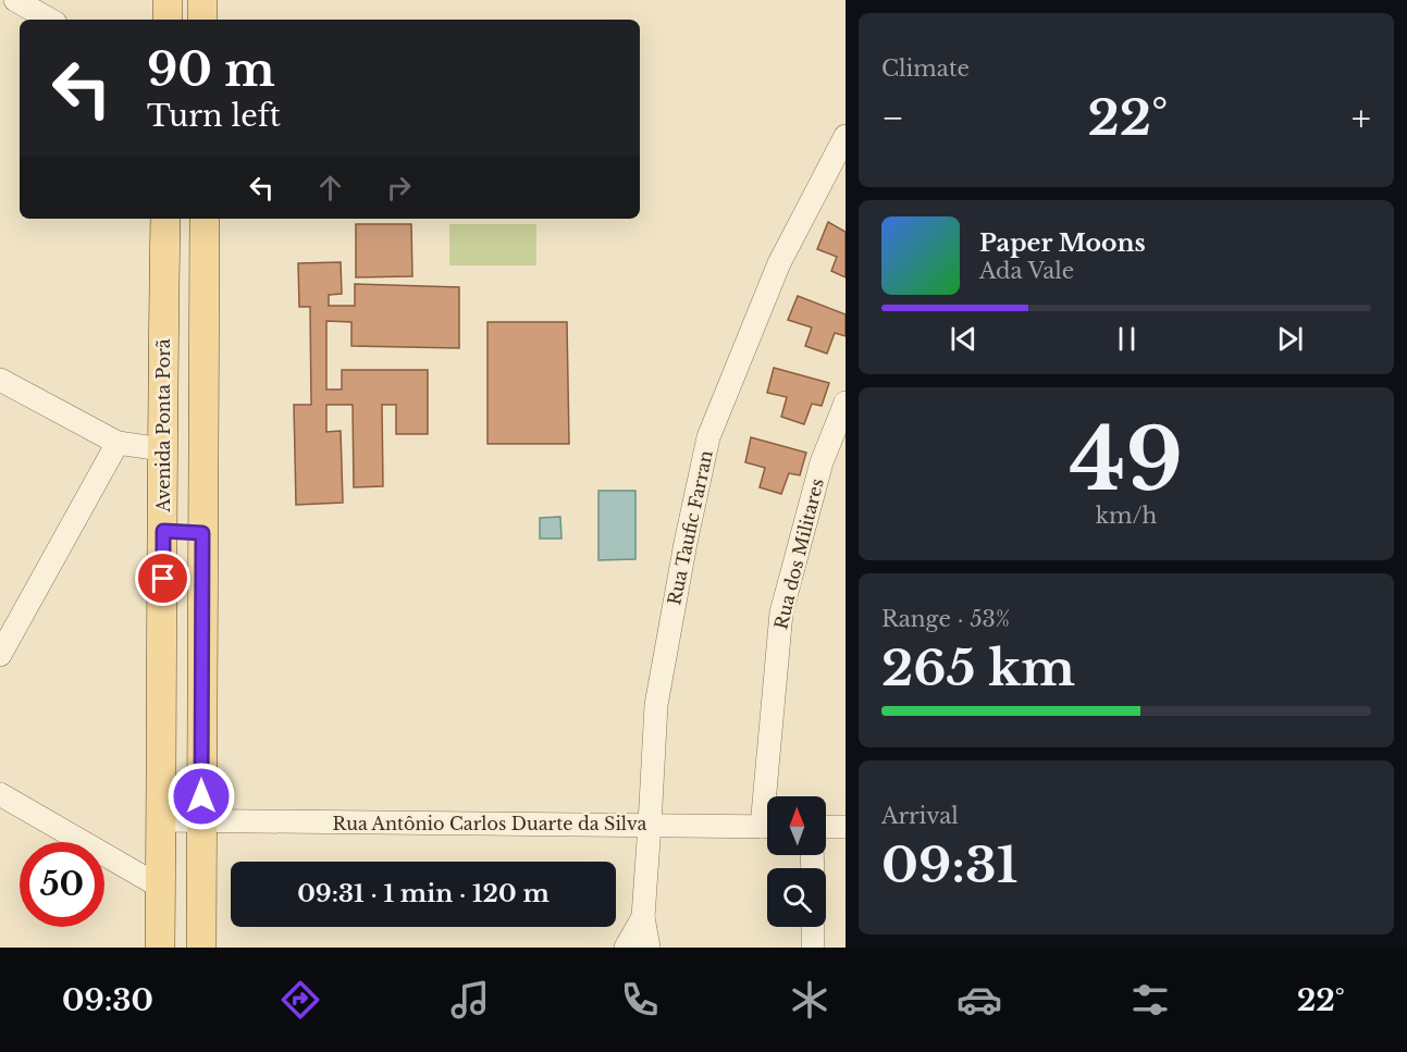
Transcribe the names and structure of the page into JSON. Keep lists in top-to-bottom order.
{
  "streets": {
    "main road": ["Avenida Ponta Porã"],
    "street": ["Rua Taufic Farran", "Rua dos Militares", "Rua Antônio Carlos Duarte da Silva"]
  },
  "crossings": [
    ["Avenida Ponta Porã", "Rua Antônio Carlos Duarte da Silva"],
    ["Rua Taufic Farran", "Rua Antônio Carlos Duarte da Silva"]
  ],
  "north": "top",
  "page": {
    "tile": [
      "Climate",
      ["49", "km/h"],
      ["Range · 53%", "265 km"],
      ["Arrival", "09:31"]
    ],
    "turn": ["90 m", "Turn left"],
    "heat": ["−", "22°", "+"],
    "song": ["Paper Moons", "Ada Vale"],
    "limit": "50",
    "trip": "09:31 · 1 min · 120 m",
    "tabs": ["09:30", "22°"]
  }
}
